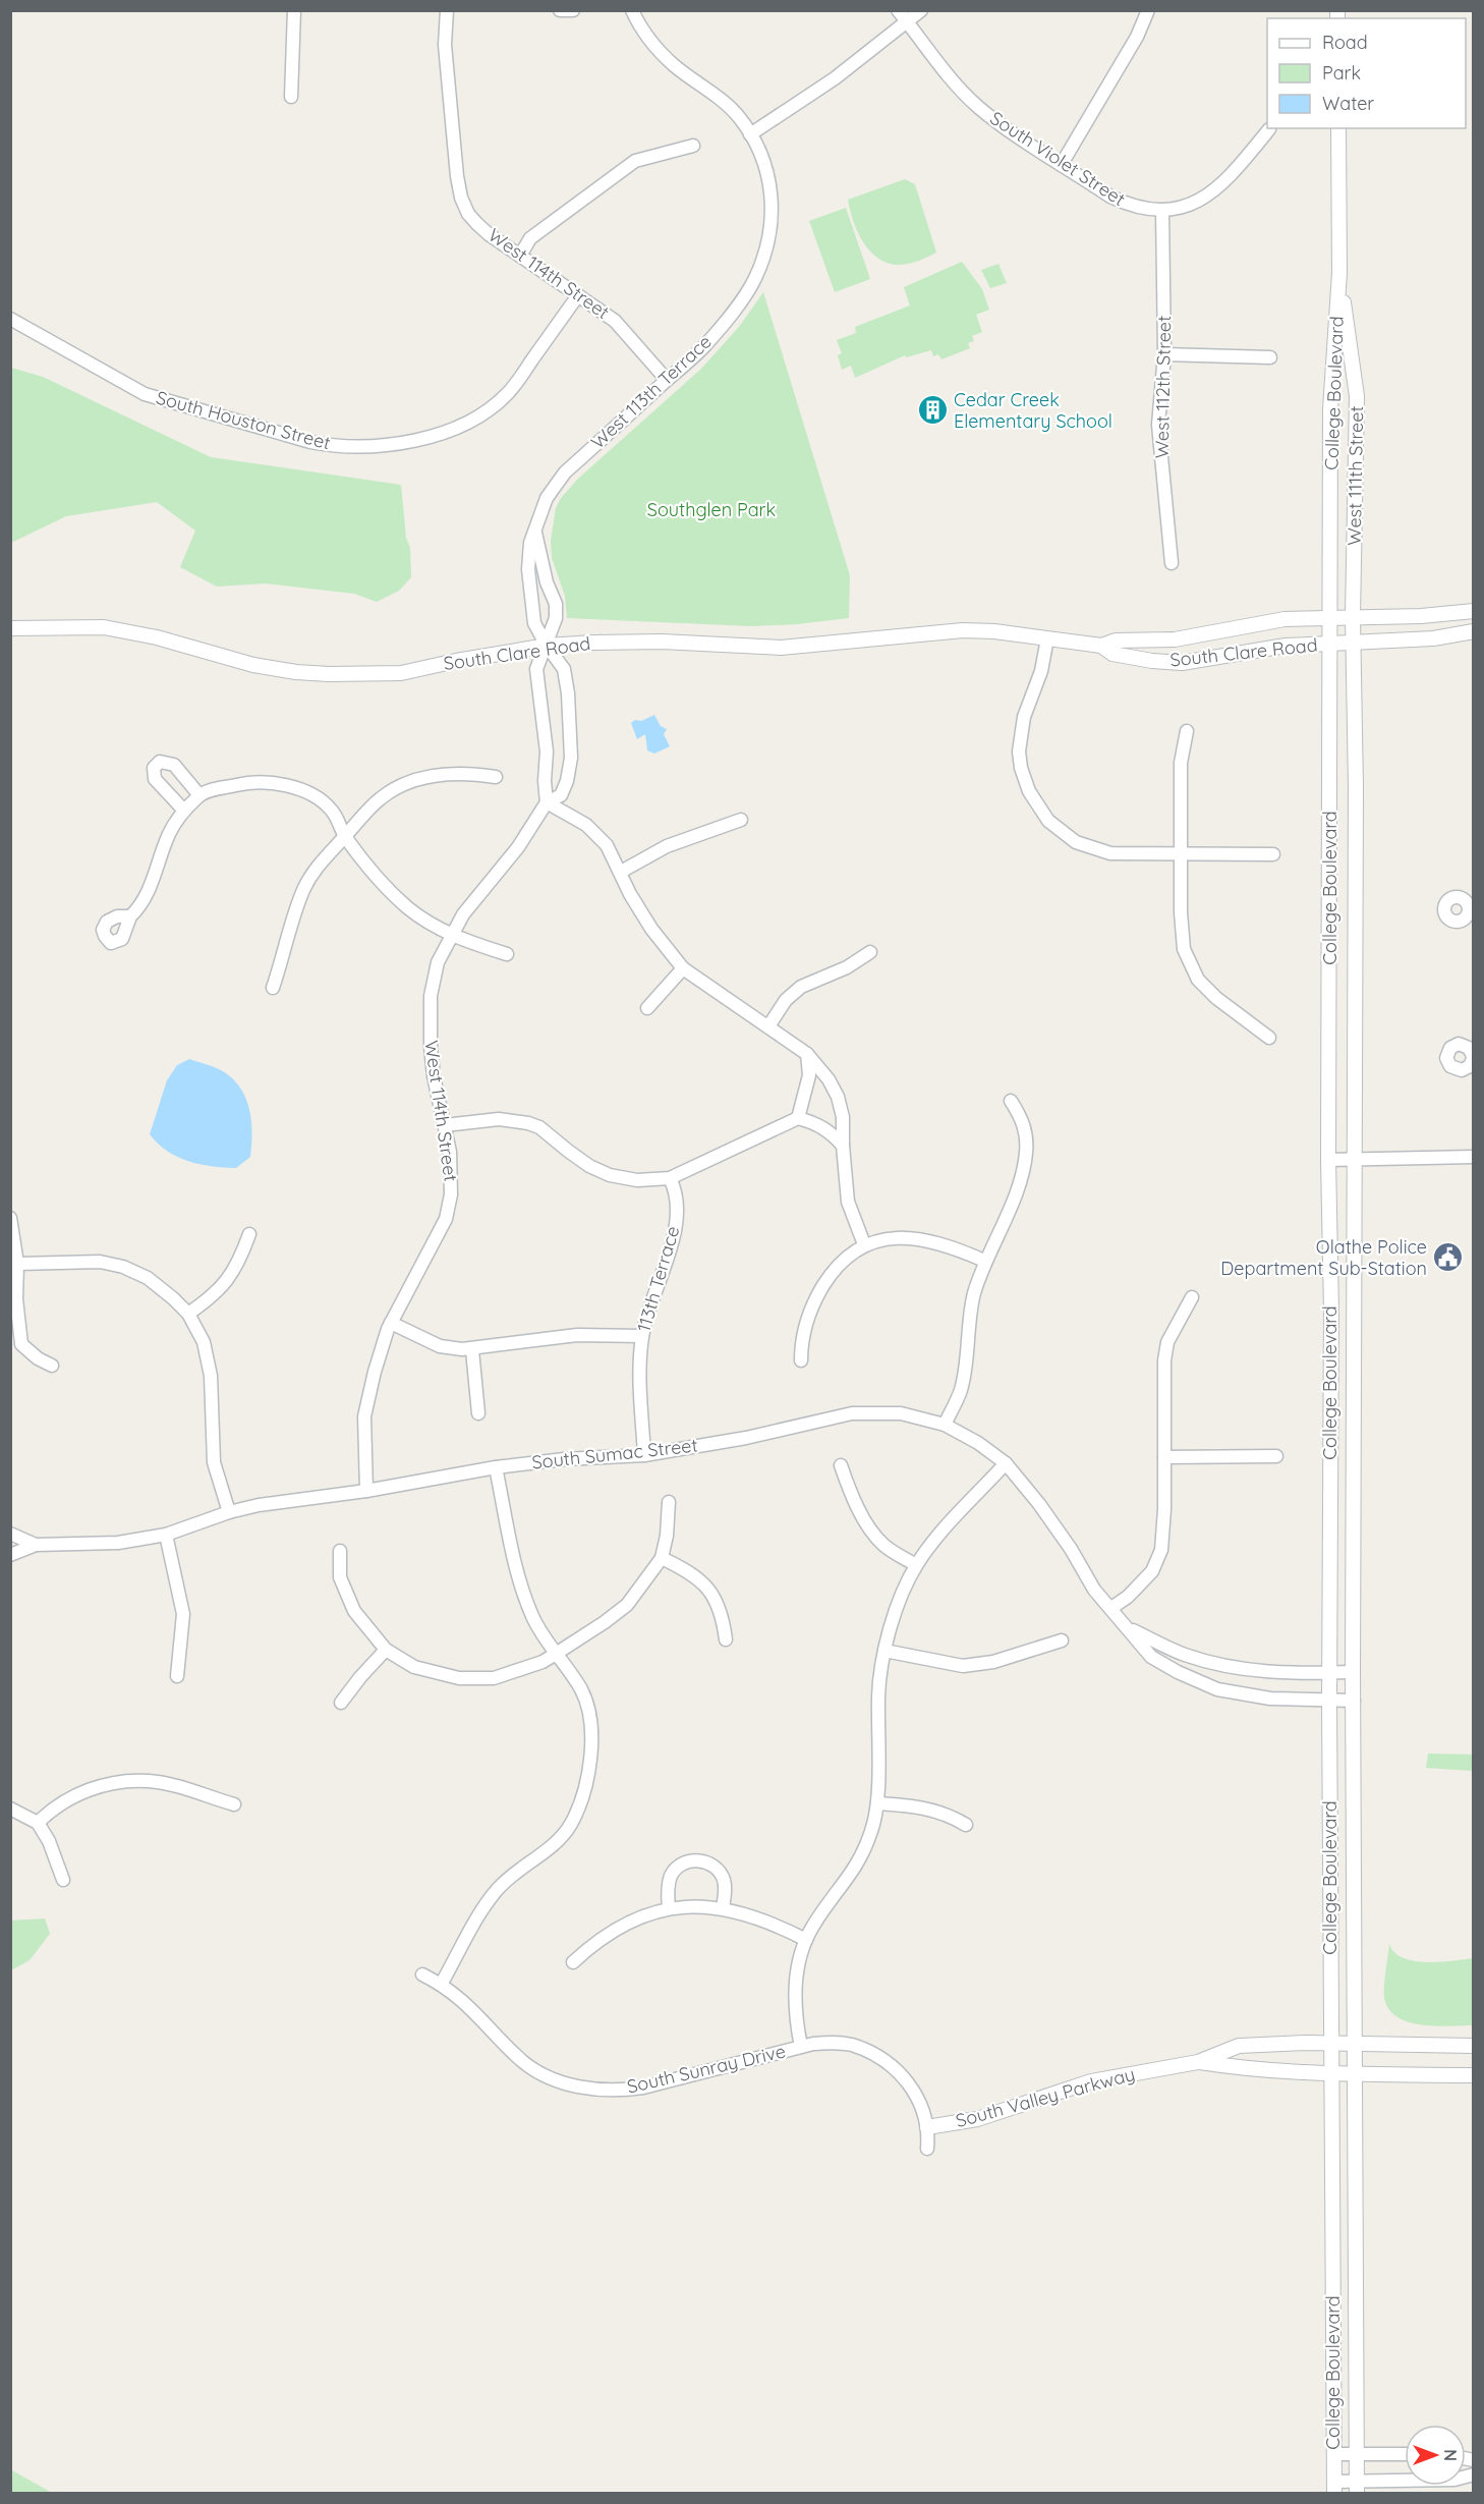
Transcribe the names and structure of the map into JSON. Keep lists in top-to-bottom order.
{
  "streets": {
    "street": [
      "South Violet Street",
      "West 114th Street",
      "West 112th Street",
      "West 113th Terrace",
      "College Boulevard",
      "South Houston Street",
      "West 111th Street",
      "South Clare Road",
      "113th Terrace",
      "South Sumac Street",
      "South Sunray Drive",
      "South Valley Parkway"
    ]
  },
  "crossings": [
    ["South Violet Street", "West 112th Street"],
    ["West 114th Street", "West 113th Terrace"],
    ["West 114th Street", "South Houston Street"],
    ["West 114th Street", "South Clare Road"],
    ["West 114th Street", "South Sumac Street"],
    ["West 113th Terrace", "South Clare Road"],
    ["College Boulevard", "West 111th Street"],
    ["College Boulevard", "South Clare Road"],
    ["College Boulevard", "South Sumac Street"],
    ["College Boulevard", "South Valley Parkway"],
    ["West 111th Street", "South Clare Road"],
    ["113th Terrace", "South Sumac Street"],
    ["South Sunray Drive", "South Valley Parkway"]
  ],
  "parks": ["Southglen Park"],
  "places": {
    "building": ["Cedar Creek Elementary School"],
    "public building": ["Olathe Police Department Sub-Station"]
  },
  "legend": ["Road", "Park", "Water"],
  "north": "right"
}
